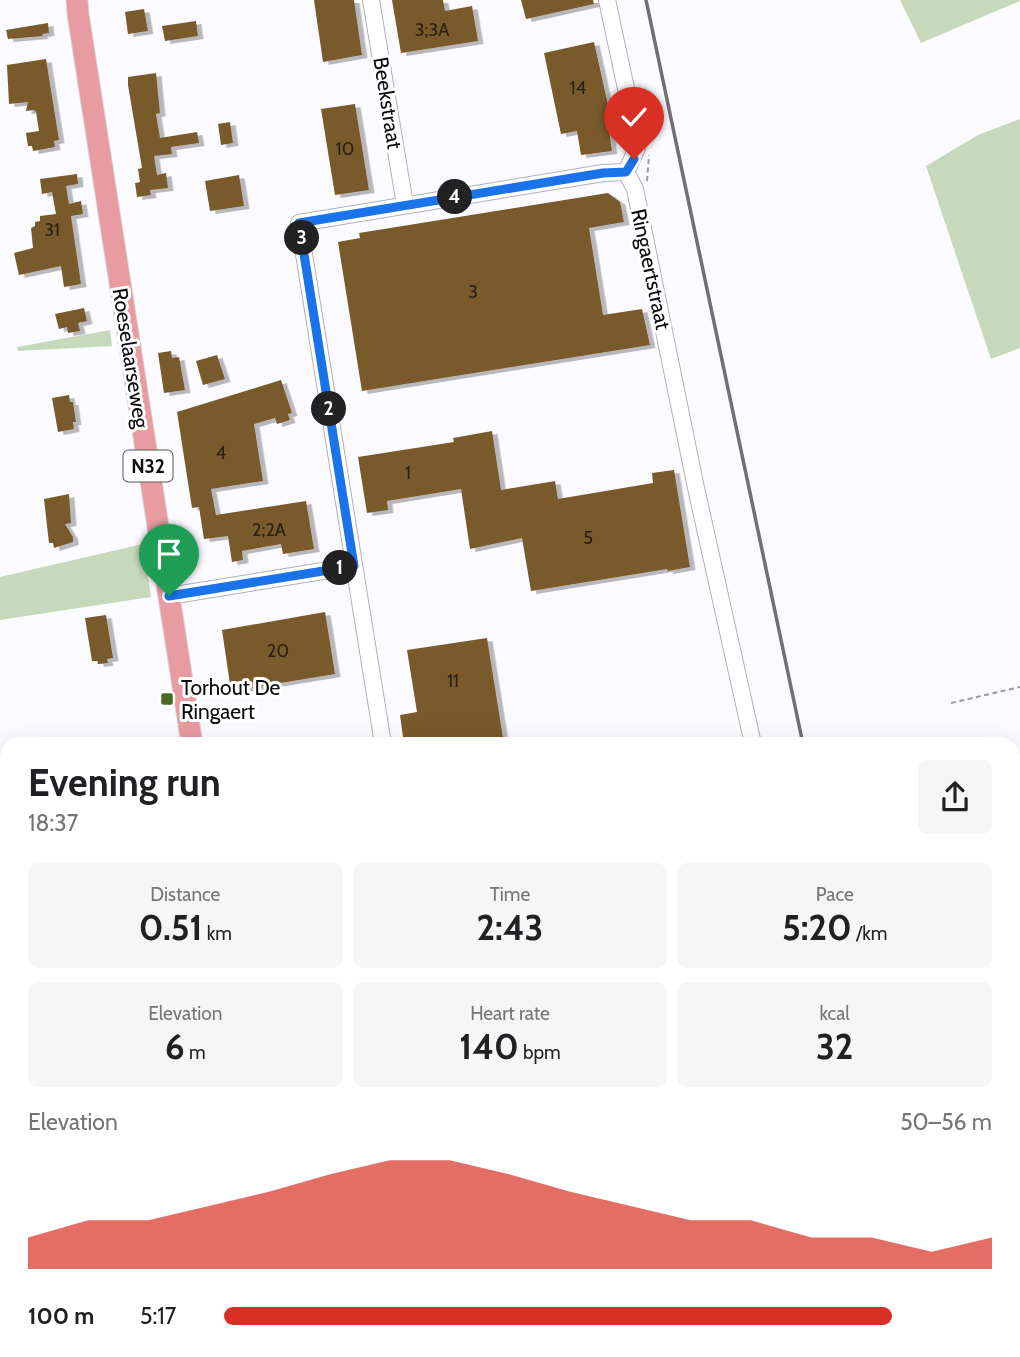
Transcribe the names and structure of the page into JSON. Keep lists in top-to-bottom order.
{
  "streets": {
    "main road": ["Roeselaarseweg", "N32"],
    "street": ["Beekstraat", "Ringaertstraat"]
  },
  "places": {
    "transit": ["Torhout De Ringaert"]
  },
  "house_numbers": [
    "3;3A",
    "14",
    "10",
    "31",
    "3",
    "4",
    "1",
    "2;2A",
    "5",
    "20",
    "11"
  ],
  "page": {
    "pins": [
      "4",
      "3",
      "2",
      "1"
    ],
    "heading": ["Evening run", "18:37"],
    "stats": [
      ["Distance", "0.51 km"],
      ["Time", "2:43"],
      ["Pace", "5:20 /km"],
      ["Elevation", "6 m"],
      ["Heart rate", "140 bpm"],
      ["kcal", "32"]
    ],
    "chart": ["Elevation", "50–56 m"],
    "list": [
      {
        "name": "100 m",
        "note": "5:17"
      }
    ]
  }
}
